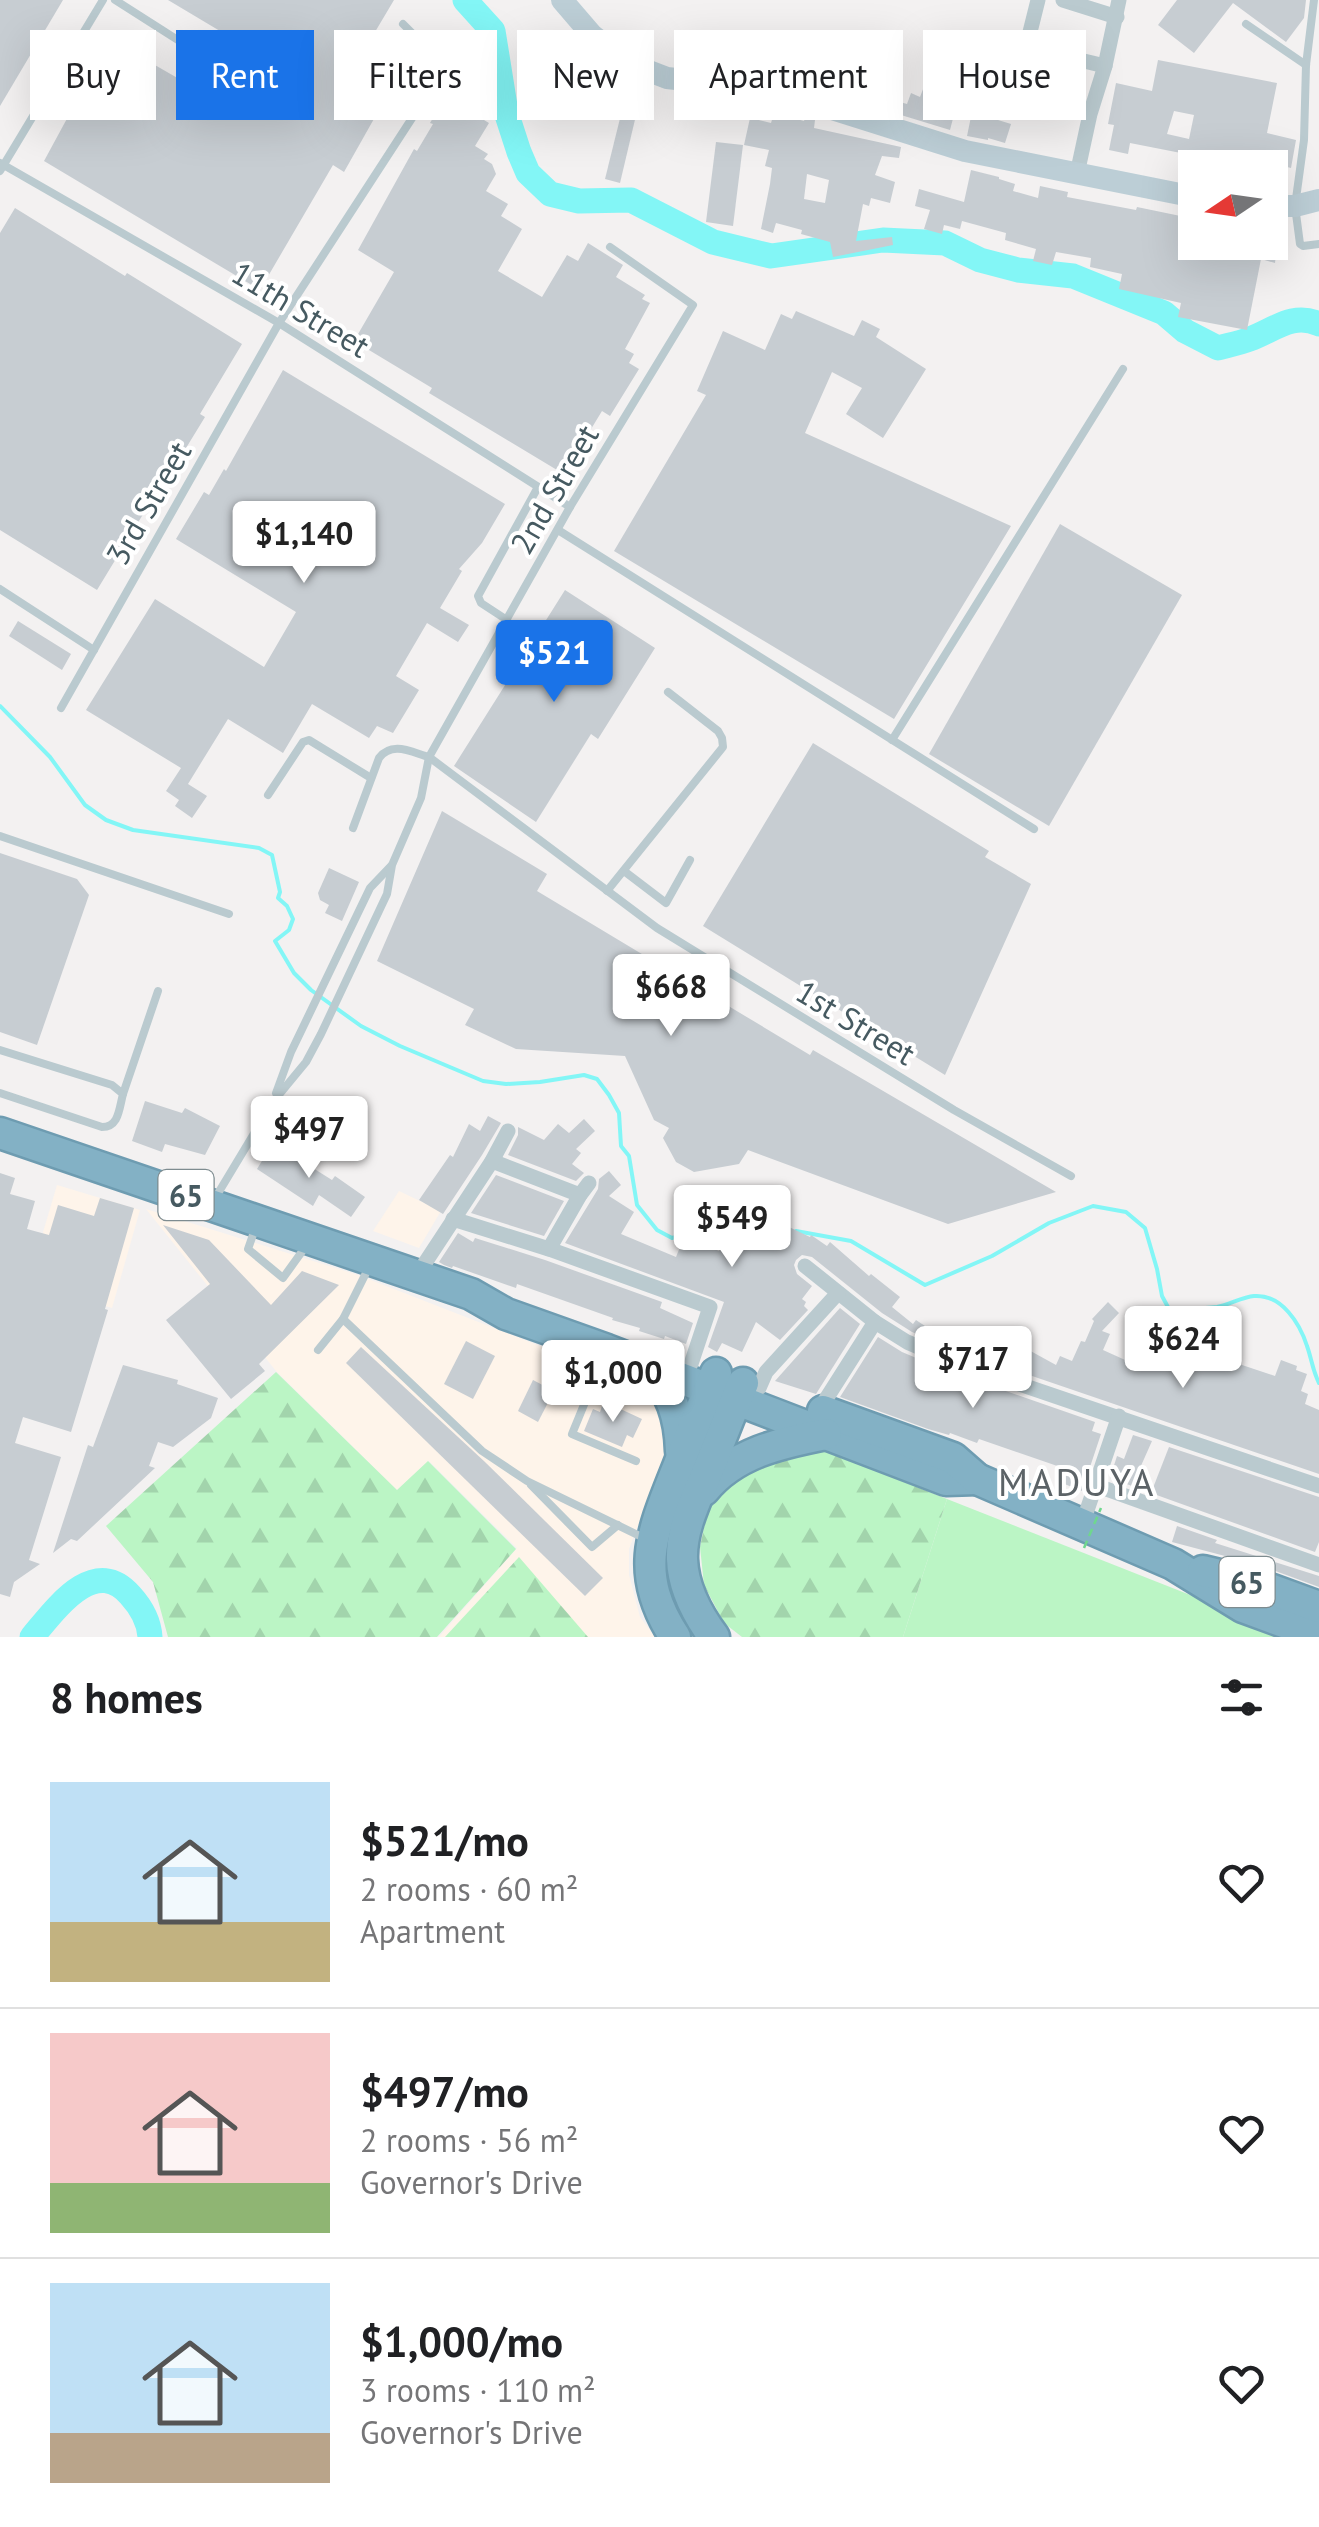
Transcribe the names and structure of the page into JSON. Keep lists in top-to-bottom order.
{
  "streets": {
    "highway": ["65"],
    "lane": [
      "11th Street",
      "2nd Street",
      "3rd Street",
      "1st Street"
    ]
  },
  "crossings": [
    ["11th Street", "2nd Street"],
    ["11th Street", "3rd Street"],
    ["2nd Street", "1st Street"]
  ],
  "districts": ["MADUYA"],
  "north": "left",
  "page": {
    "chip": [
      "Buy",
      "Rent",
      "Filters",
      "New",
      "Apartment",
      "House"
    ],
    "price": [
      "$1,140",
      "$521",
      "$668",
      "$497",
      "$549",
      "$624",
      "$717",
      "$1,000"
    ],
    "heading": "8 homes",
    "list": [
      {
        "name": "$521/mo",
        "note": "2 rooms · 60 m² · Apartment"
      },
      {
        "name": "$497/mo",
        "note": "2 rooms · 56 m² · Governor's Drive"
      },
      {
        "name": "$1,000/mo",
        "note": "3 rooms · 110 m² · Governor's Drive"
      }
    ]
  }
}
